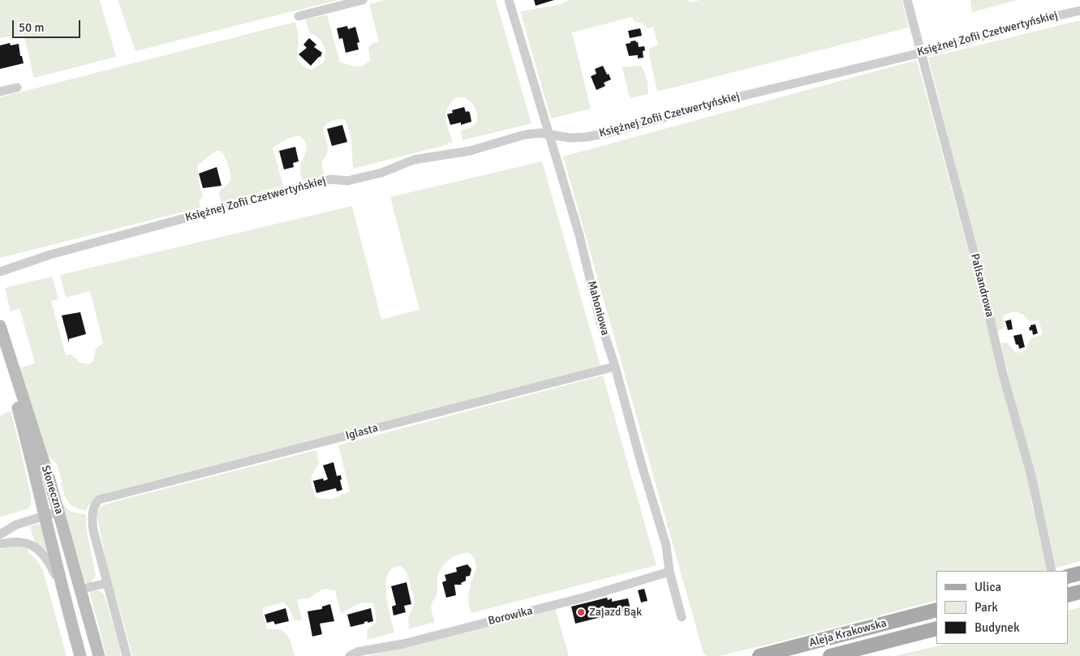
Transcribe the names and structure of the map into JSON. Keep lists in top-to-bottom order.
{
  "streets": {
    "main road": ["Słoneczna", "Aleja Krakowska"],
    "street": [
      "Księżnej Zofii Czetwertyńskiej",
      "Palisandrowa",
      "Mahoniowa",
      "Iglasta",
      "Borowika"
    ]
  },
  "crossings": [
    ["Księżnej Zofii Czetwertyńskiej", "Palisandrowa"],
    ["Księżnej Zofii Czetwertyńskiej", "Mahoniowa"],
    ["Mahoniowa", "Iglasta"],
    ["Mahoniowa", "Borowika"]
  ],
  "places": ["Zajazd Bąk"],
  "legend": ["Ulica", "Park", "Budynek"],
  "scale_bar": "50 m"
}
